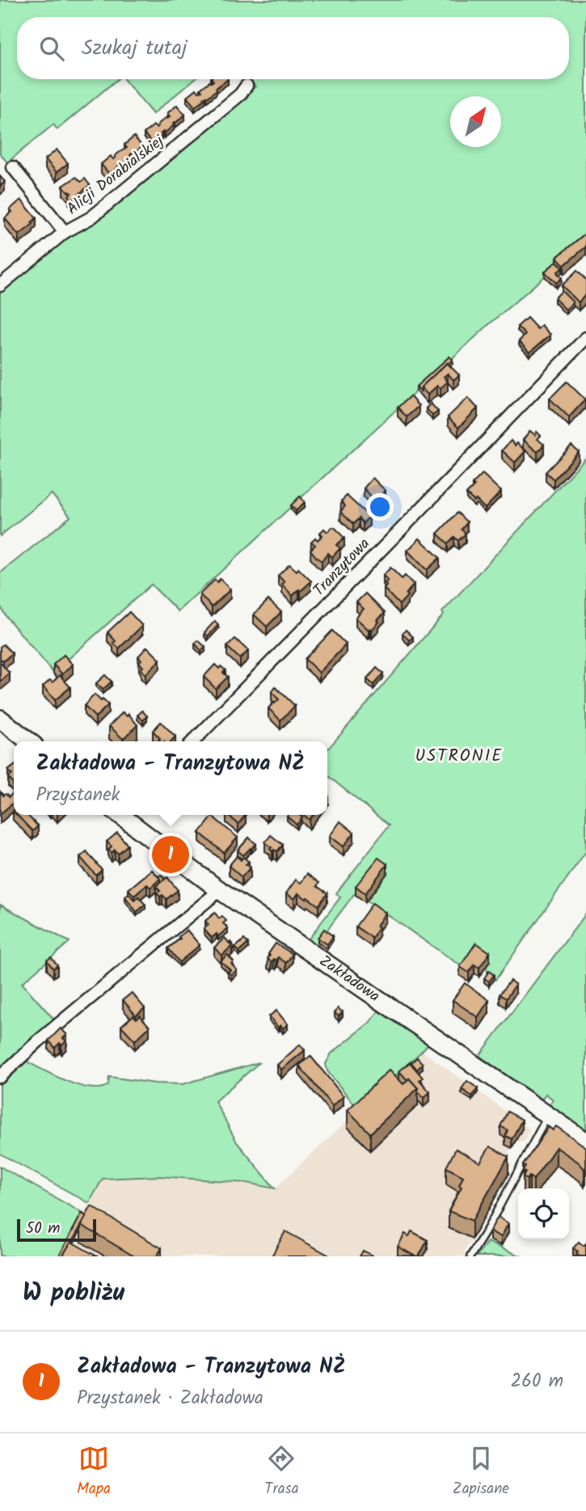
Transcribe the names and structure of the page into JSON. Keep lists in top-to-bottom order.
{
  "streets": {
    "street": ["Alicji Dorabialskiej", "Tranzytowa", "Zakładowa"]
  },
  "districts": ["USTRONIE"],
  "scale_bar": "50 m",
  "north": "top right",
  "page": {
    "search": "Szukaj tutaj",
    "popup": ["Zakładowa - Tranzytowa NŻ", "Przystanek"],
    "pins": "1",
    "scale": "50 m",
    "heading": "W pobliżu",
    "list": [
      {
        "mark": "1",
        "name": "Zakładowa - Tranzytowa NŻ",
        "note": "Przystanek · Zakładowa",
        "value": "260 m"
      }
    ],
    "nav": ["Mapa", "Trasa", "Zapisane"]
  }
}
